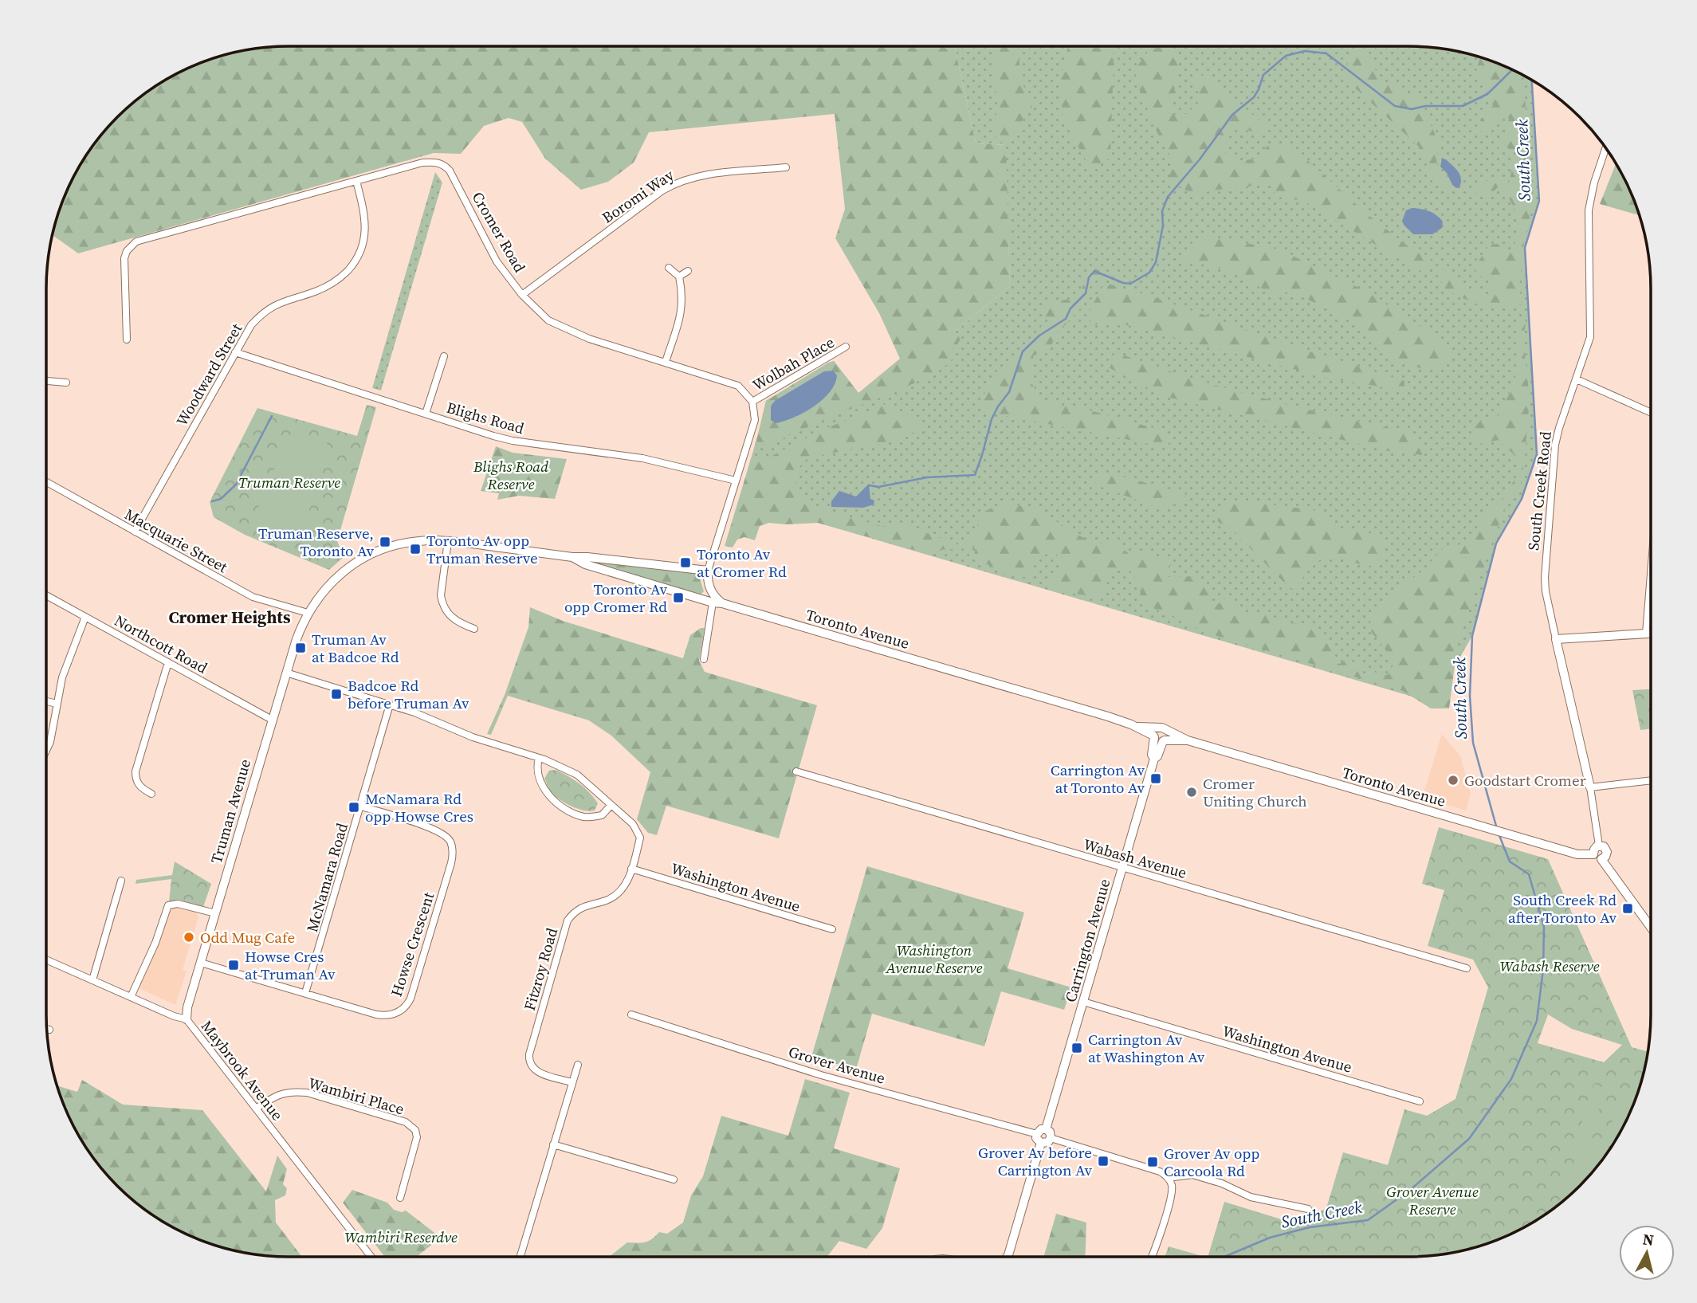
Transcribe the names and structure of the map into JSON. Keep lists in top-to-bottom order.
{
  "streets": {
    "street": [
      "Boromi Way",
      "Cromer Road",
      "Wolbah Place",
      "Woodward Street",
      "Blighs Road",
      "South Creek Road",
      "Macquarie Street",
      "Toronto Avenue",
      "Northcott Road",
      "Truman Avenue",
      "Wabash Avenue",
      "McNamara Road",
      "Washington Avenue",
      "Carrington Avenue",
      "Howse Crescent",
      "Fitzroy Road",
      "Grover Avenue",
      "Maybrook Avenue",
      "Wambiri Place"
    ]
  },
  "crossings": [
    ["Boromi Way", "Cromer Road"],
    ["Cromer Road", "Wolbah Place"],
    ["Cromer Road", "Woodward Street"],
    ["Woodward Street", "Blighs Road"],
    ["Woodward Street", "Macquarie Street"],
    ["Macquarie Street", "Toronto Avenue"],
    ["Macquarie Street", "Truman Avenue"],
    ["Toronto Avenue", "Truman Avenue"],
    ["Toronto Avenue", "Carrington Avenue"],
    ["Northcott Road", "Truman Avenue"],
    ["Truman Avenue", "Howse Crescent"],
    ["Truman Avenue", "Maybrook Avenue"],
    ["Wabash Avenue", "Carrington Avenue"],
    ["McNamara Road", "Howse Crescent"],
    ["Washington Avenue", "Carrington Avenue"],
    ["Washington Avenue", "Fitzroy Road"],
    ["Carrington Avenue", "Grover Avenue"],
    ["Maybrook Avenue", "Wambiri Place"]
  ],
  "districts": ["Cromer Heights"],
  "water": ["South Creek"],
  "parks": [
    "Blighs Road Reserve",
    "Truman Reserve",
    "Washington Avenue Reserve",
    "Wabash Reserve",
    "Grover Avenue Reserve",
    "Wambiri Reserdve"
  ],
  "places": {
    "transit": [
      "Truman Reserve, Toronto Av",
      "Toronto Av opp Truman Reserve",
      "Toronto Av at Cromer Rd",
      "Toronto Av opp Cromer Rd",
      "Truman Av at Badcoe Rd",
      "Badcoe Rd before Truman Av",
      "Carrington Av at Toronto Av",
      "McNamara Rd opp Howse Cres",
      "South Creek Rd after Toronto Av",
      "Howse Cres at Truman Av",
      "Carrington Av at Washington Av",
      "Grover Av before Carrington Av",
      "Grover Av opp Carcoola Rd"
    ],
    "other": ["Goodstart Cromer", "Cromer Uniting Church", "Odd Mug Cafe"]
  },
  "north": "top"
}
